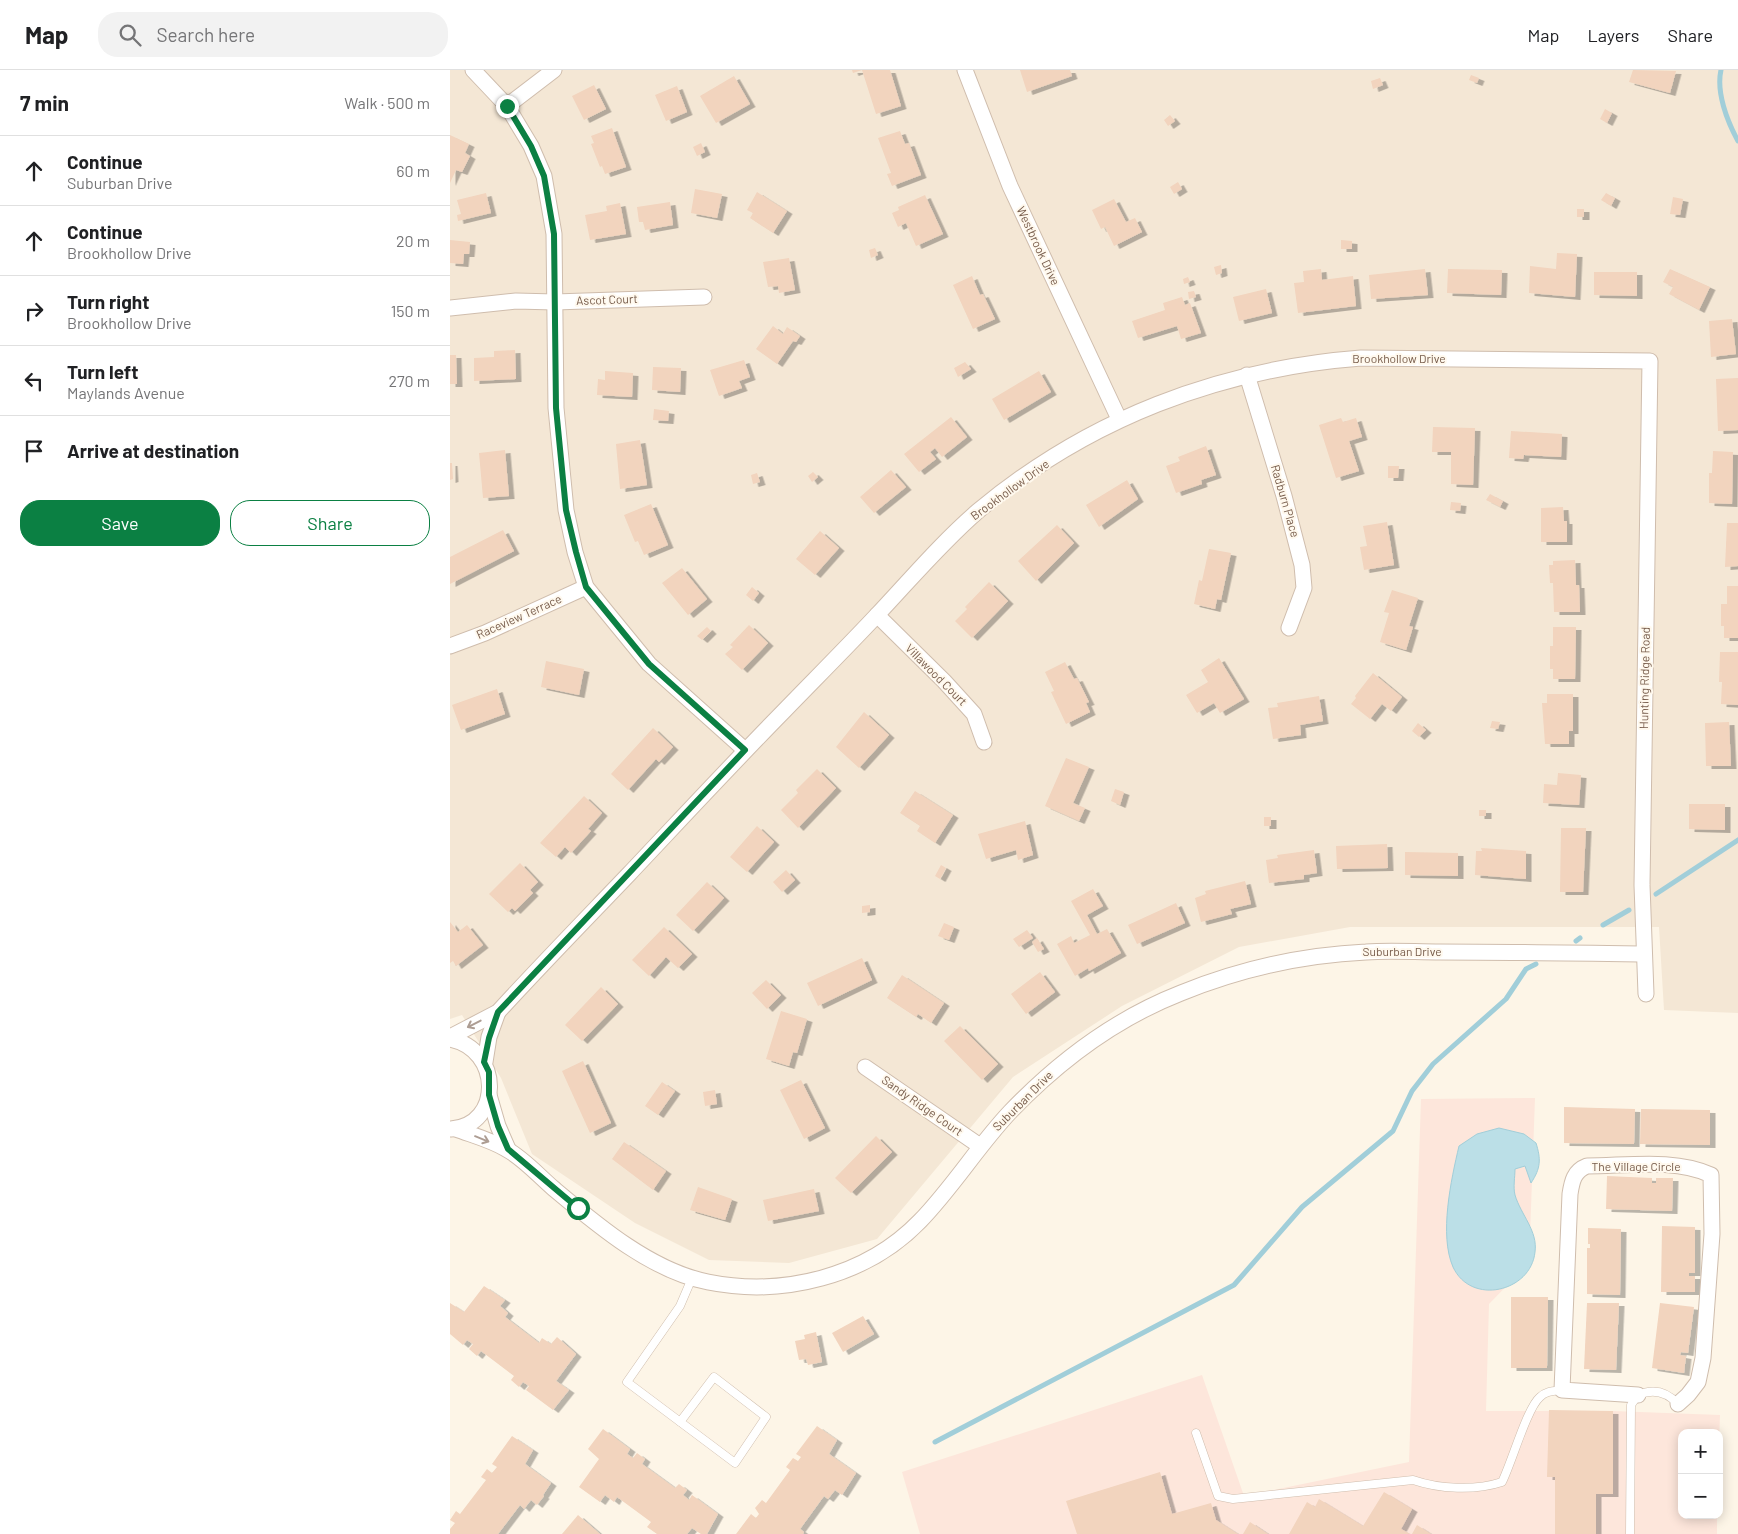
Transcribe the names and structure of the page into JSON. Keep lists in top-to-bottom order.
{
  "streets": {
    "street": [
      "Westbrook Drive",
      "Ascot Court",
      "Brookhollow Drive",
      "Radburn Place",
      "Raceview Terrace",
      "Villawood Court",
      "Hunting Ridge Road",
      "Suburban Drive",
      "Sandy Ridge Court",
      "The Village Circle"
    ]
  },
  "crossings": [
    ["Westbrook Drive", "Brookhollow Drive"],
    ["Brookhollow Drive", "Radburn Place"],
    ["Brookhollow Drive", "Villawood Court"],
    ["Brookhollow Drive", "Hunting Ridge Road"],
    ["Brookhollow Drive", "Suburban Drive"],
    ["Hunting Ridge Road", "Suburban Drive"],
    ["Suburban Drive", "Sandy Ridge Court"]
  ],
  "page": {
    "header": "Map",
    "search": "Search here",
    "nav": ["Map", "Layers", "Share"],
    "heading": ["7 min", "Walk · 500 m"],
    "list": [
      ["Continue", "Suburban Drive", "60 m"],
      ["Continue", "Brookhollow Drive", "20 m"],
      ["Turn right", "Brookhollow Drive", "150 m"],
      ["Turn left", "Maylands Avenue", "270 m"],
      "Arrive at destination"
    ],
    "buttons": ["Save", "Share"],
    "map_buttons": ["+", "−"]
  }
}
